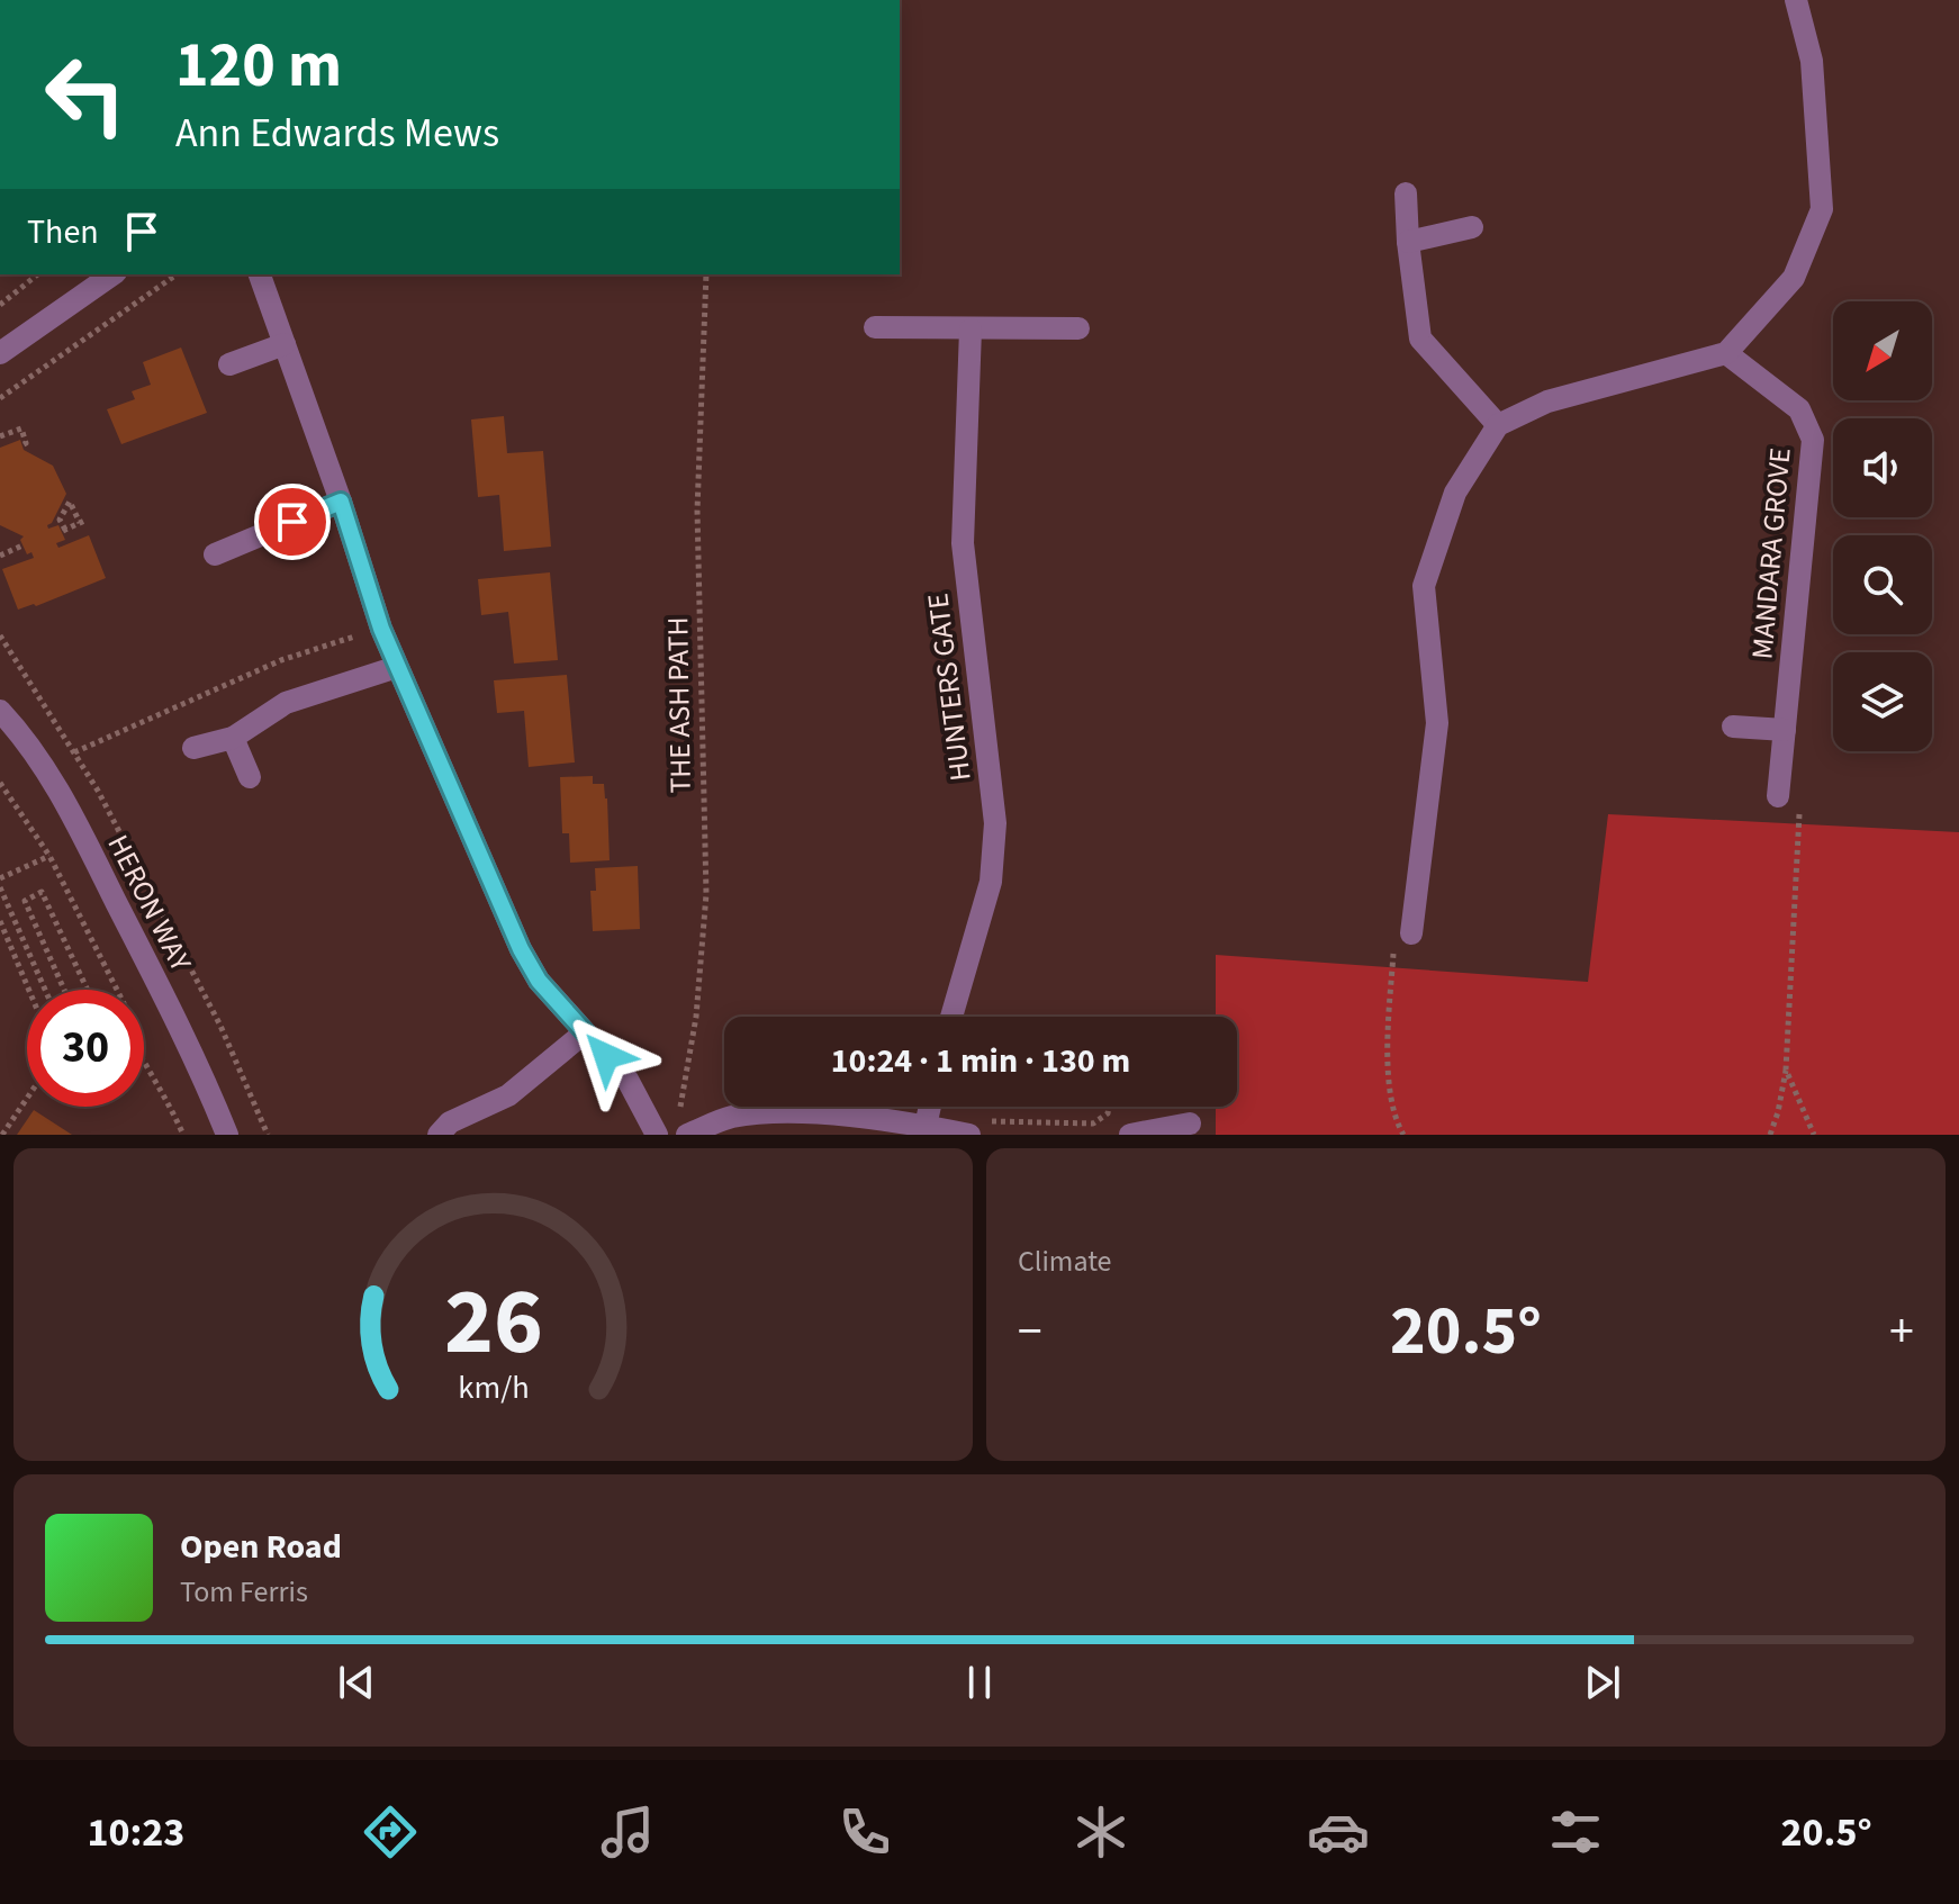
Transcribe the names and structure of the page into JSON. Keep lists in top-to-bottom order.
{
  "streets": {
    "street": ["MANDARA GROVE", "HUNTERS GATE", "HERON WAY"],
    "path": ["THE ASH PATH"]
  },
  "north": "bottom left",
  "page": {
    "turn": ["120 m", "Ann Edwards Mews"],
    "then": "Then",
    "limit": "30",
    "trip": "10:24 · 1 min · 130 m",
    "tile": "Climate",
    "heat": ["−", "20.5°", "+"],
    "song": ["Open Road", "Tom Ferris"],
    "tabs": ["10:23", "20.5°"],
    "gauge": ["26", "km/h"]
  }
}
